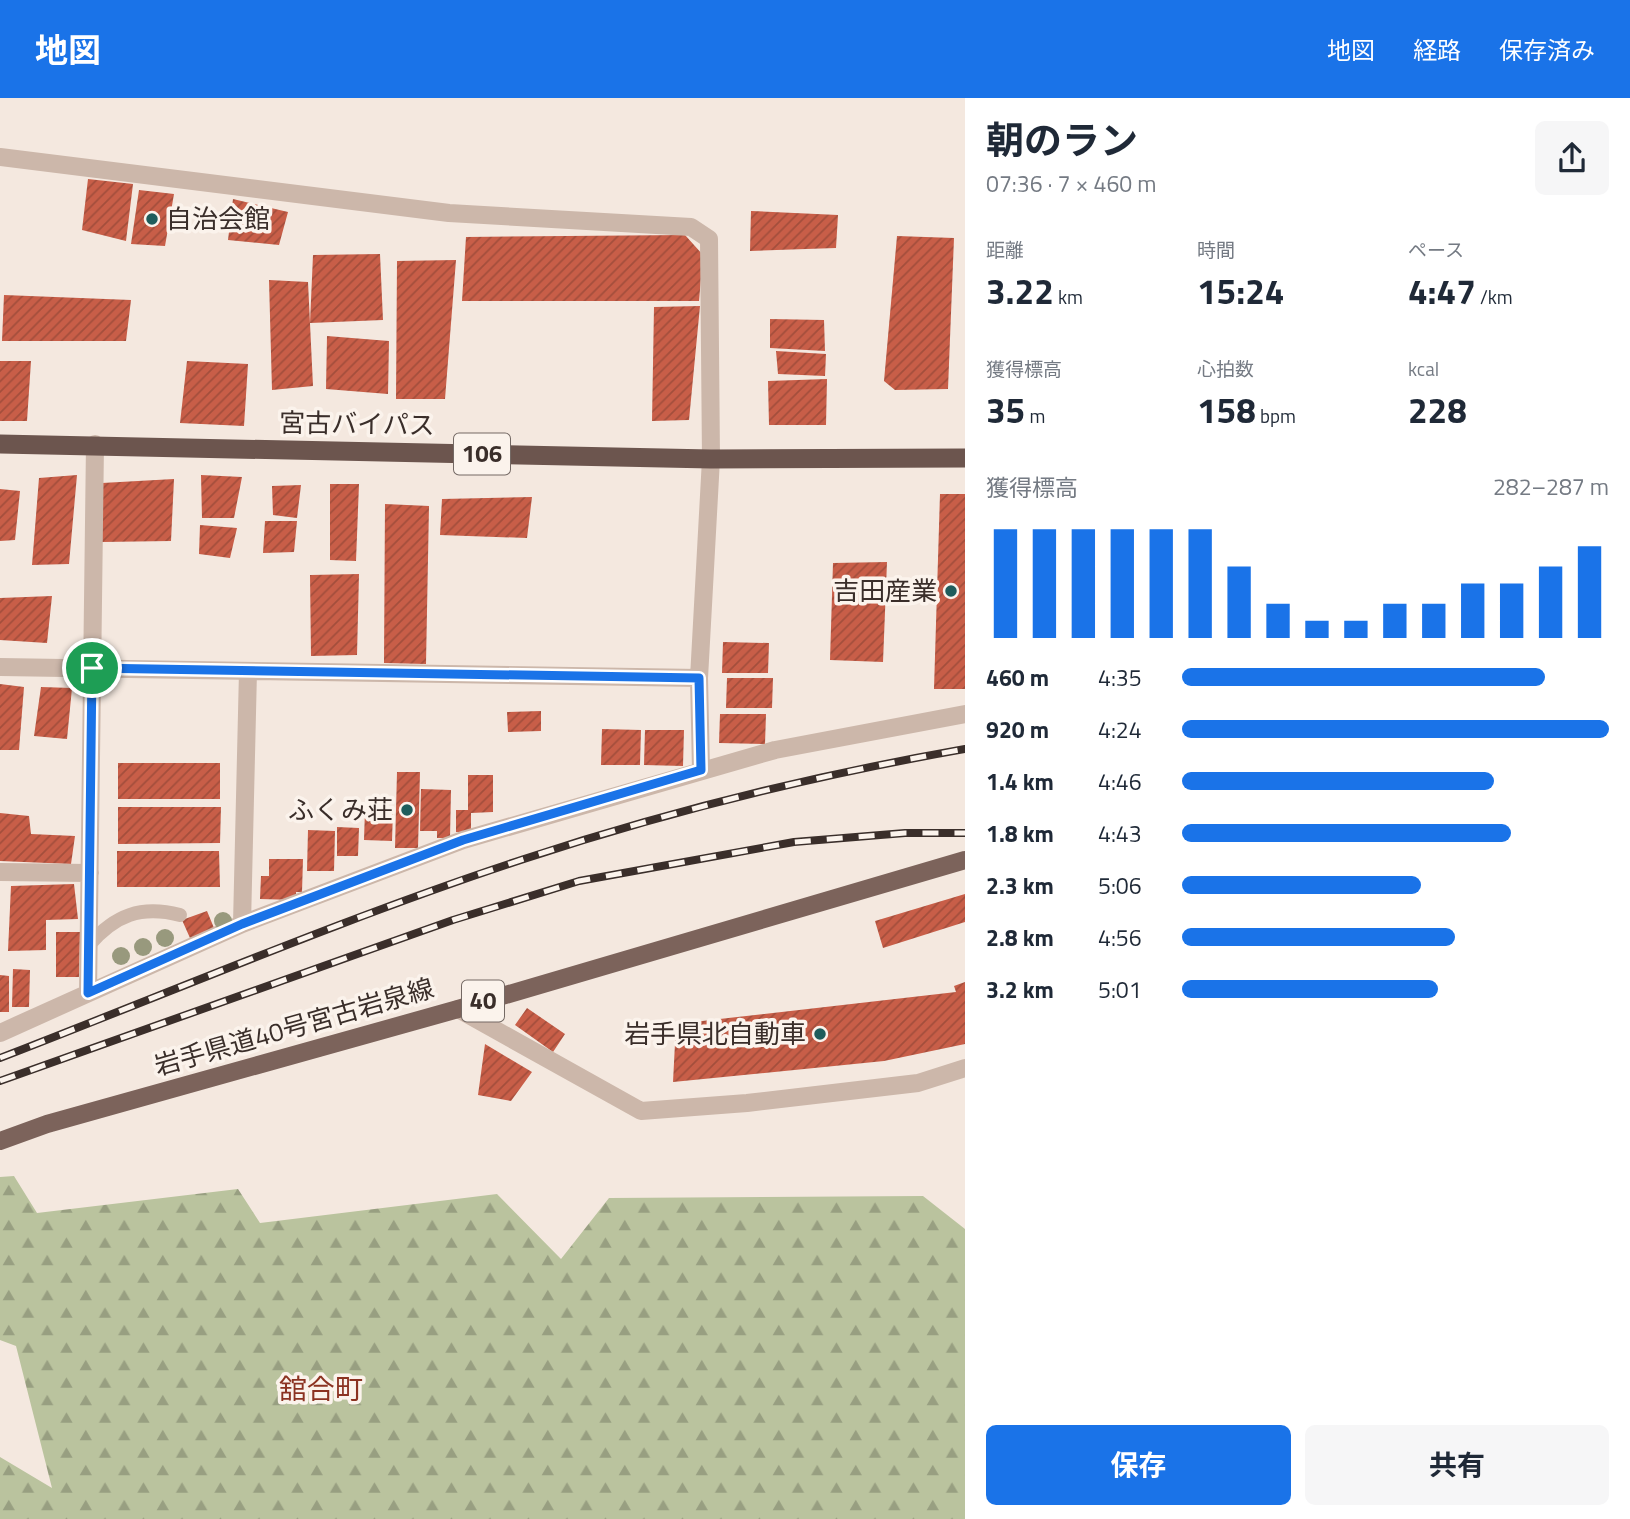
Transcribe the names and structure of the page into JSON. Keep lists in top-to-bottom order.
{
  "streets": {
    "highway": ["宮古バイパス", "106"],
    "main road": ["40", "岩手県道40号宮古岩泉線"]
  },
  "districts": ["舘合町"],
  "places": [
    "自治会館",
    "吉田産業",
    "ふくみ荘",
    "岩手県北自動車"
  ],
  "page": {
    "header": "地図",
    "nav": ["地図", "経路", "保存済み"],
    "heading": ["朝のラン", "07:36 · 7 × 460 m"],
    "stats": [
      ["距離", "3.22 km"],
      ["時間", "15:24"],
      ["ペース", "4:47 /km"],
      ["獲得標高", "35 m"],
      ["心拍数", "158 bpm"],
      ["kcal", "228"]
    ],
    "chart": ["獲得標高", "282–287 m"],
    "list": [
      {
        "name": "460 m",
        "note": "4:35"
      },
      {
        "name": "920 m",
        "note": "4:24"
      },
      {
        "name": "1.4 km",
        "note": "4:46"
      },
      {
        "name": "1.8 km",
        "note": "4:43"
      },
      {
        "name": "2.3 km",
        "note": "5:06"
      },
      {
        "name": "2.8 km",
        "note": "4:56"
      },
      {
        "name": "3.2 km",
        "note": "5:01"
      }
    ],
    "buttons": ["保存", "共有"]
  }
}
